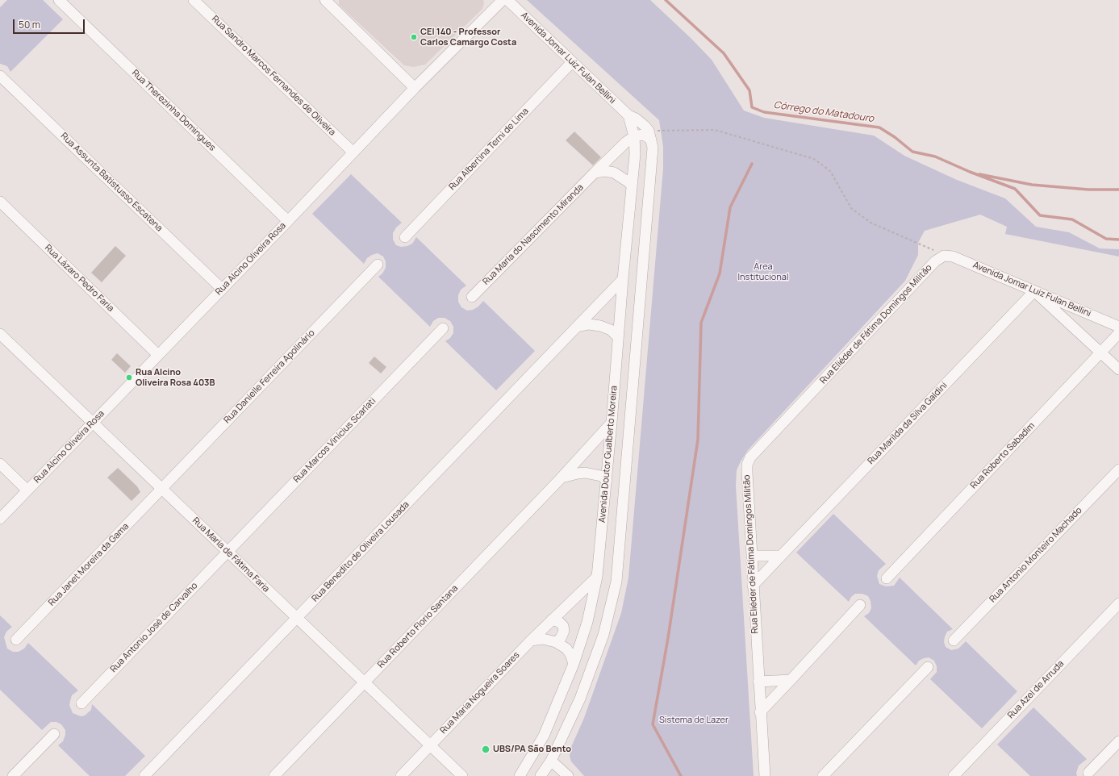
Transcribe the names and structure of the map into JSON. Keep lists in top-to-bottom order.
{
  "streets": {
    "street": [
      "Avenida Jomar Luiz Fulan Bellini",
      "Rua Sandro Marcos Fernandes de Oliveira",
      "Rua Therezinha Domingues",
      "Rua Albertina Terni de Lima",
      "Rua Assunta Batistusso Escatena",
      "Rua Maria do Nascimento Miranda",
      "Rua Alcino Oliveira Rosa",
      "Rua Lázaro Pedro Faria",
      "Rua Eliéder de Fátima Domingos Militão",
      "Rua Danielle Ferreira Apolinário",
      "Rua Marilda da Silva Galdini",
      "Rua Marcos Vinícius Scarlati",
      "Avenida Doutor Gualberto Moreira",
      "Rua Roberto Sabadim",
      "Rua Benedito de Oliveira Lousada",
      "Rua Maria de Fátima Faria",
      "Rua Antonio Monteiro Machado",
      "Rua Janet Moreira da Gama",
      "Rua Roberto Florio Santana",
      "Rua Antonio José de Carvalho",
      "Rua Azel de Arruda",
      "Rua Maria Nogueira Soares"
    ]
  },
  "crossings": [
    ["Avenida Jomar Luiz Fulan Bellini", "Rua Albertina Terni de Lima"],
    ["Avenida Jomar Luiz Fulan Bellini", "Rua Eliéder de Fátima Domingos Militão"],
    ["Avenida Jomar Luiz Fulan Bellini", "Rua Marilda da Silva Galdini"],
    ["Avenida Jomar Luiz Fulan Bellini", "Avenida Doutor Gualberto Moreira"],
    ["Rua Sandro Marcos Fernandes de Oliveira", "Rua Alcino Oliveira Rosa"],
    ["Rua Therezinha Domingues", "Rua Alcino Oliveira Rosa"],
    ["Rua Assunta Batistusso Escatena", "Rua Alcino Oliveira Rosa"],
    ["Rua Maria do Nascimento Miranda", "Avenida Doutor Gualberto Moreira"],
    ["Rua Alcino Oliveira Rosa", "Rua Lázaro Pedro Faria"],
    ["Rua Alcino Oliveira Rosa", "Rua Maria de Fátima Faria"],
    ["Rua Eliéder de Fátima Domingos Militão", "Rua Marilda da Silva Galdini"],
    ["Rua Danielle Ferreira Apolinário", "Rua Maria de Fátima Faria"],
    ["Rua Danielle Ferreira Apolinário", "Rua Janet Moreira da Gama"],
    ["Rua Marcos Vinícius Scarlati", "Rua Maria de Fátima Faria"],
    ["Rua Marcos Vinícius Scarlati", "Rua Antonio José de Carvalho"],
    ["Avenida Doutor Gualberto Moreira", "Rua Benedito de Oliveira Lousada"],
    ["Avenida Doutor Gualberto Moreira", "Rua Roberto Florio Santana"],
    ["Avenida Doutor Gualberto Moreira", "Rua Maria Nogueira Soares"],
    ["Rua Benedito de Oliveira Lousada", "Rua Maria de Fátima Faria"],
    ["Rua Maria de Fátima Faria", "Rua Janet Moreira da Gama"],
    ["Rua Maria de Fátima Faria", "Rua Roberto Florio Santana"],
    ["Rua Maria de Fátima Faria", "Rua Antonio José de Carvalho"],
    ["Rua Maria de Fátima Faria", "Rua Maria Nogueira Soares"]
  ],
  "water": ["Córrego do Matadouro"],
  "parks": ["Área Institucional", "Sistema de Lazer"],
  "places": ["CEI 140 - Professor Carlos Camargo Costa", "Rua Alcino Oliveira Rosa 403B", "UBS/PA São Bento"],
  "scale_bar": "50 m"
}
